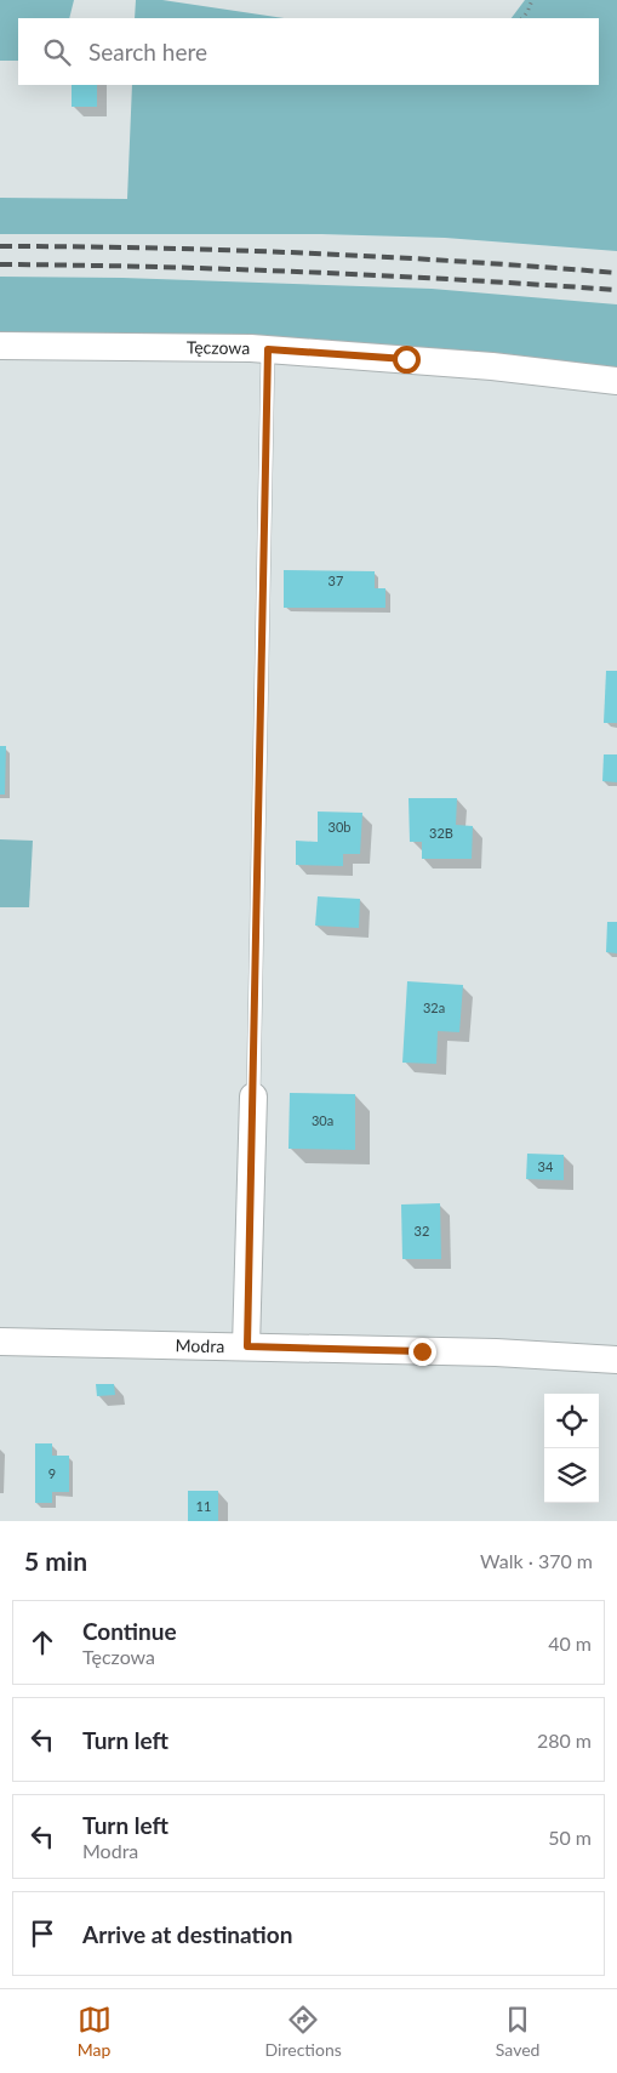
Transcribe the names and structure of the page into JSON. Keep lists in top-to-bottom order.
{
  "streets": {
    "street": ["Tęczowa", "Modra"]
  },
  "house_numbers": [
    "37",
    "30b",
    "32B",
    "32a",
    "30a",
    "34",
    "32",
    "9",
    "11"
  ],
  "page": {
    "search": "Search here",
    "heading": ["5 min", "Walk · 370 m"],
    "list": [
      ["Continue", "Tęczowa", "40 m"],
      ["Turn left", "280 m"],
      ["Turn left", "Modra", "50 m"],
      "Arrive at destination"
    ],
    "nav": ["Map", "Directions", "Saved"]
  }
}
